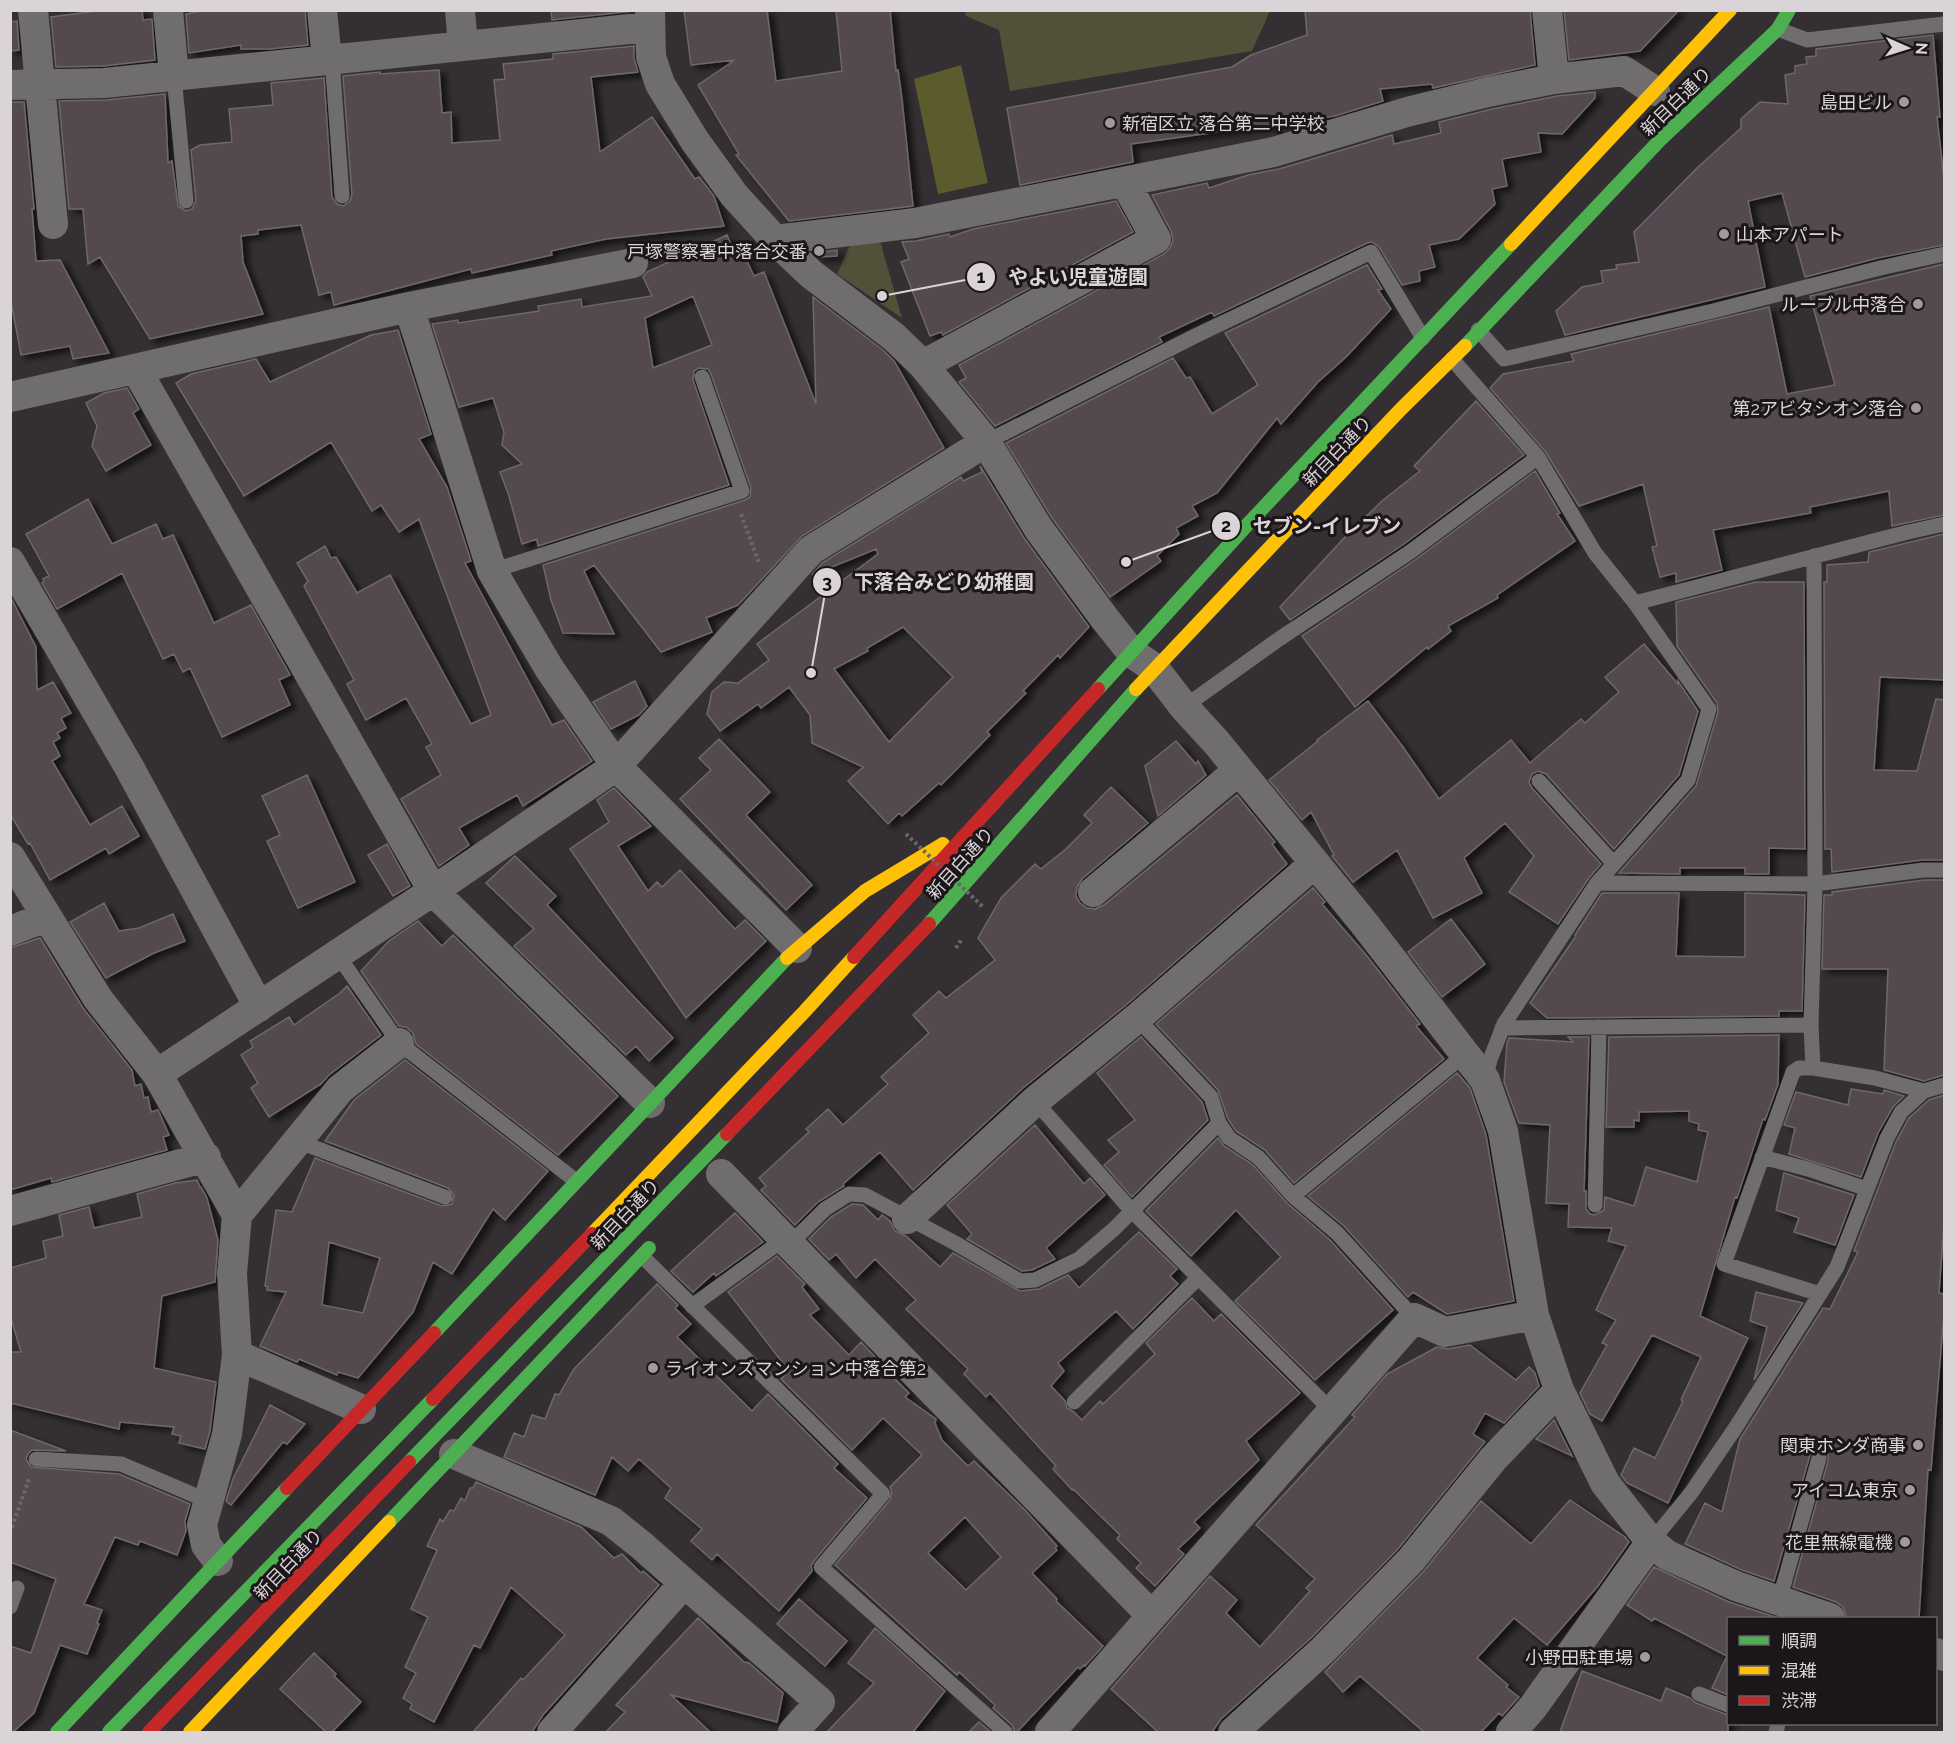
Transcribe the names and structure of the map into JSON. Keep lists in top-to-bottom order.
{
  "streets": {
    "main road": ["新目白通り"]
  },
  "places": [
    "島田ビル",
    "新宿区立 落合第二中学校",
    "山本アパート",
    "戸塚警察署中落合交番",
    "やよい児童遊園",
    "ルーブル中落合",
    "第2アビタシオン落合",
    "セブン-イレブン",
    "下落合みどり幼稚園",
    "ライオンズマンション中落合第2",
    "関東ホンダ商事",
    "アイコム東京",
    "花里無線電機",
    "小野田駐車場"
  ],
  "legend": ["順調", "混雑", "渋滞"],
  "north": "right"
}
